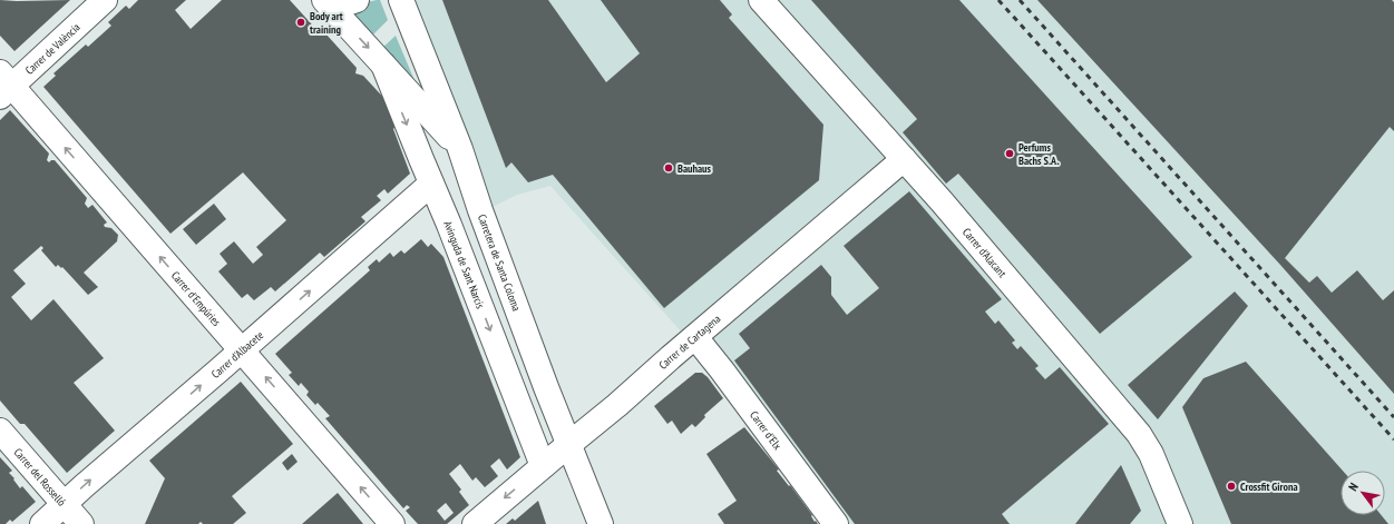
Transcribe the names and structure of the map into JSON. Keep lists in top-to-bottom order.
{
  "streets": {
    "street": [
      "Carrer de València",
      "Carrer d'Alacant",
      "Carretera de Santa Coloma",
      "Avinguda de Sant Narcís",
      "Carrer d'Empúries",
      "Carrer de Cartagena",
      "Carrer d'Albacete",
      "Carrer d'Elx",
      "Carrer del Rosselló"
    ]
  },
  "crossings": [
    ["Carrer de València", "Carrer d'Empúries"],
    ["Carrer d'Alacant", "Carrer de Cartagena"],
    ["Carretera de Santa Coloma", "Avinguda de Sant Narcís"],
    ["Carretera de Santa Coloma", "Carrer de Cartagena"],
    ["Avinguda de Sant Narcís", "Carrer de Cartagena"],
    ["Avinguda de Sant Narcís", "Carrer d'Albacete"],
    ["Carrer d'Empúries", "Carrer d'Albacete"],
    ["Carrer de Cartagena", "Carrer d'Elx"],
    ["Carrer d'Albacete", "Carrer del Rosselló"]
  ],
  "one_way": ["Avinguda de Sant Narcís", "Carrer d'Empúries", "Carrer d'Albacete"],
  "places": [
    "Body art training",
    "Perfums Bachs S.A.",
    "Bauhaus",
    "Crossfit Girona"
  ],
  "north": "top left"
}
